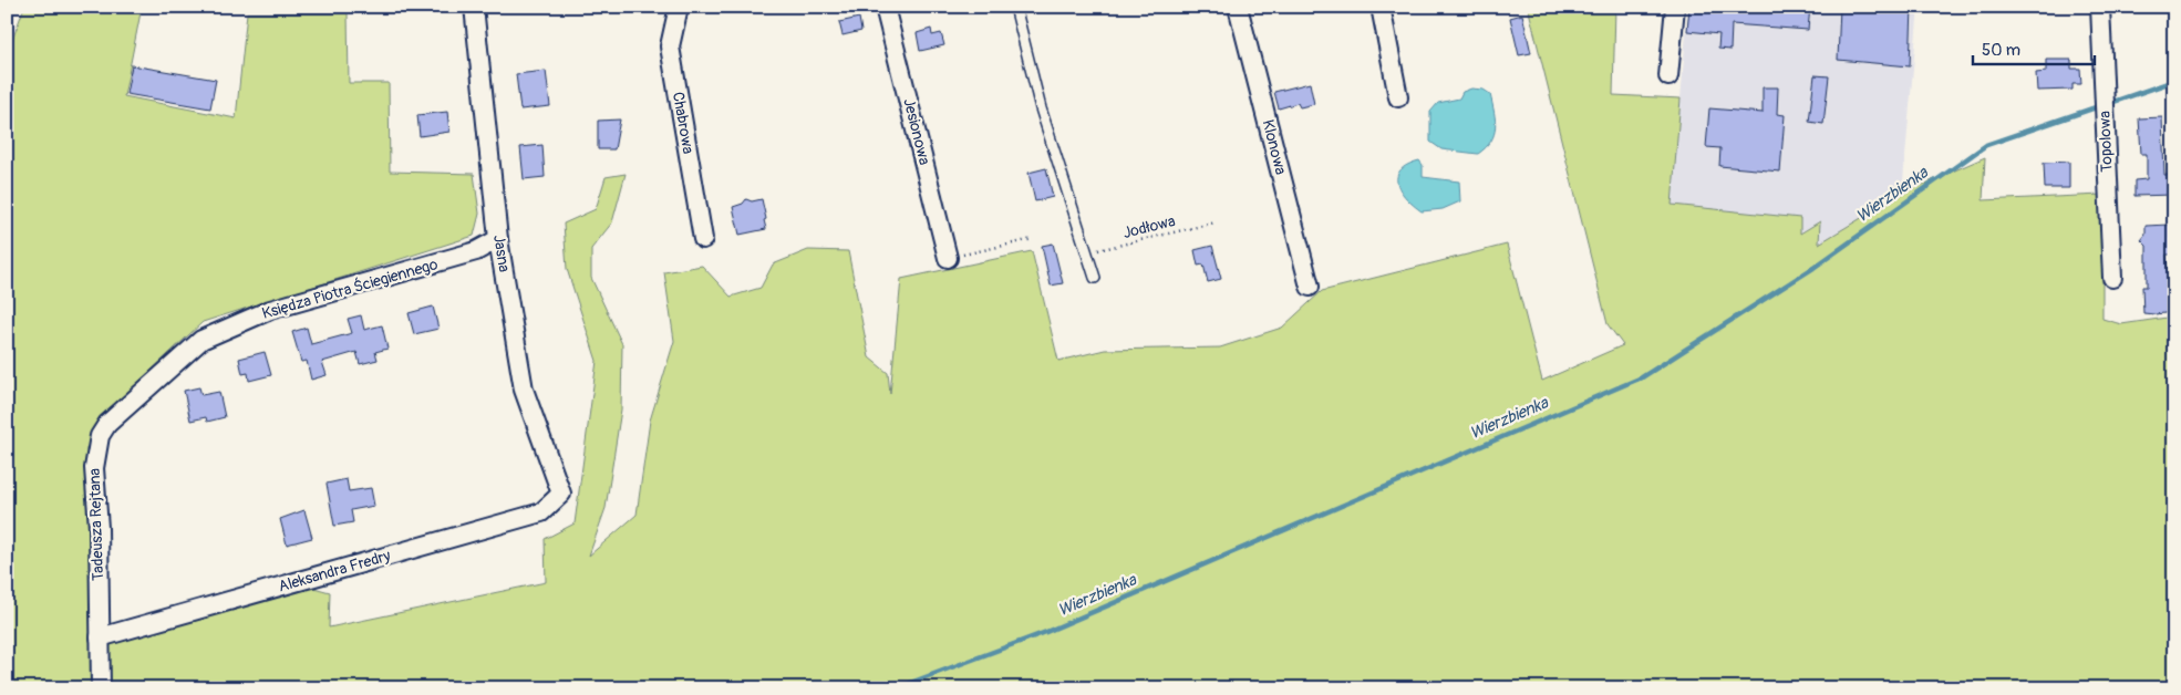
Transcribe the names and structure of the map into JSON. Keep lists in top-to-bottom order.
{
  "streets": {
    "street": [
      "Chabrowa",
      "Jesionowa",
      "Topolowa",
      "Klonowa",
      "Jasna",
      "Księdza Piotra Ściegiennego",
      "Tadeusza Rejtana",
      "Aleksandra Fredry"
    ],
    "path": ["Jodłowa"]
  },
  "crossings": [
    ["Jasna", "Księdza Piotra Ściegiennego"],
    ["Jasna", "Aleksandra Fredry"],
    ["Księdza Piotra Ściegiennego", "Tadeusza Rejtana"],
    ["Tadeusza Rejtana", "Aleksandra Fredry"]
  ],
  "water": ["Wierzbienka"],
  "scale_bar": "50 m"
}
